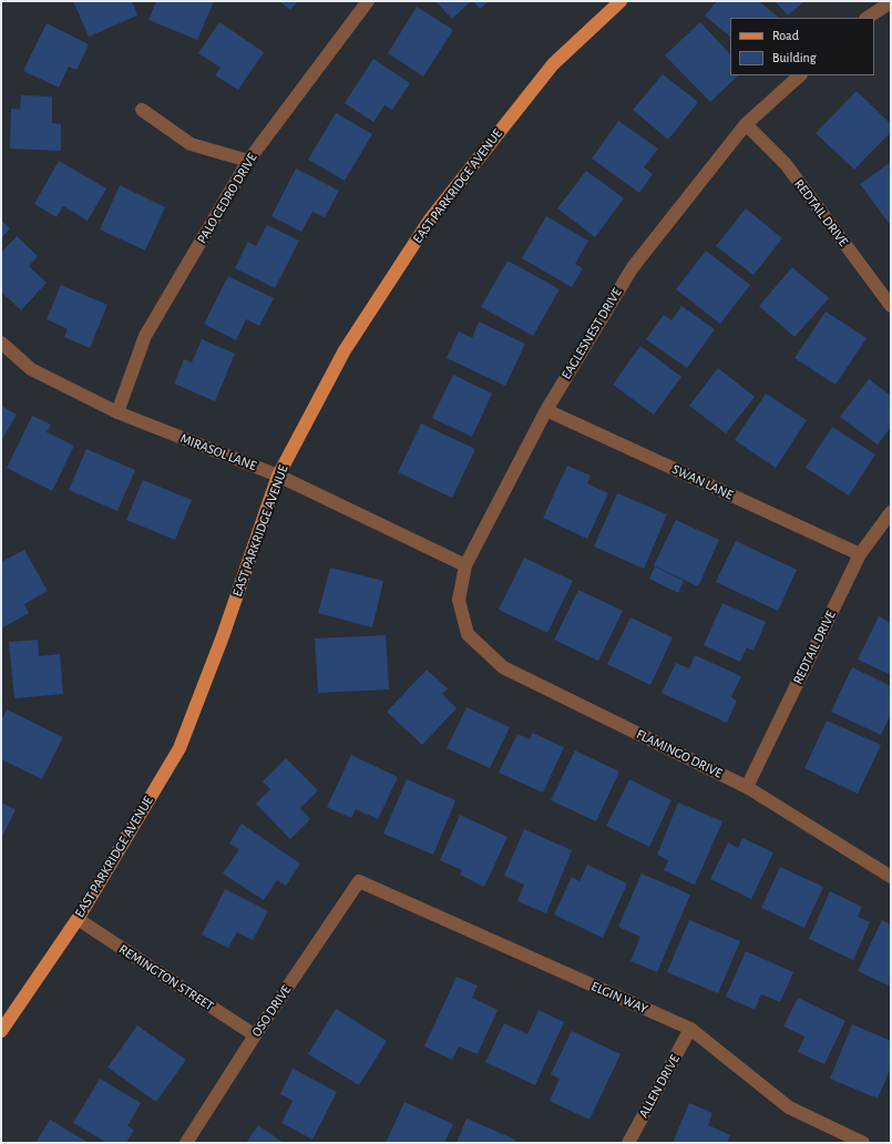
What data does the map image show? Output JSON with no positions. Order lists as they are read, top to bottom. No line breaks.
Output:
{"streets":{"main road":["EAST PARKRIDGE AVENUE"],"street":["PALO CEDRO DRIVE","REDTAIL DRIVE","EAGLESNEST DRIVE","MIRASOL LANE","SWAN LANE","FLAMINGO DRIVE","REMINGTON STREET","ELGIN WAY","OSO DRIVE","ALLEN DRIVE"]},"crossings":[["EAST PARKRIDGE AVENUE","MIRASOL LANE"],["EAST PARKRIDGE AVENUE","REMINGTON STREET"],["PALO CEDRO DRIVE","MIRASOL LANE"],["REDTAIL DRIVE","EAGLESNEST DRIVE"],["REDTAIL DRIVE","SWAN LANE"],["REDTAIL DRIVE","FLAMINGO DRIVE"],["EAGLESNEST DRIVE","MIRASOL LANE"],["EAGLESNEST DRIVE","SWAN LANE"],["EAGLESNEST DRIVE","FLAMINGO DRIVE"],["REMINGTON STREET","OSO DRIVE"],["ELGIN WAY","OSO DRIVE"],["ELGIN WAY","ALLEN DRIVE"]],"legend":["Road","Building"]}
